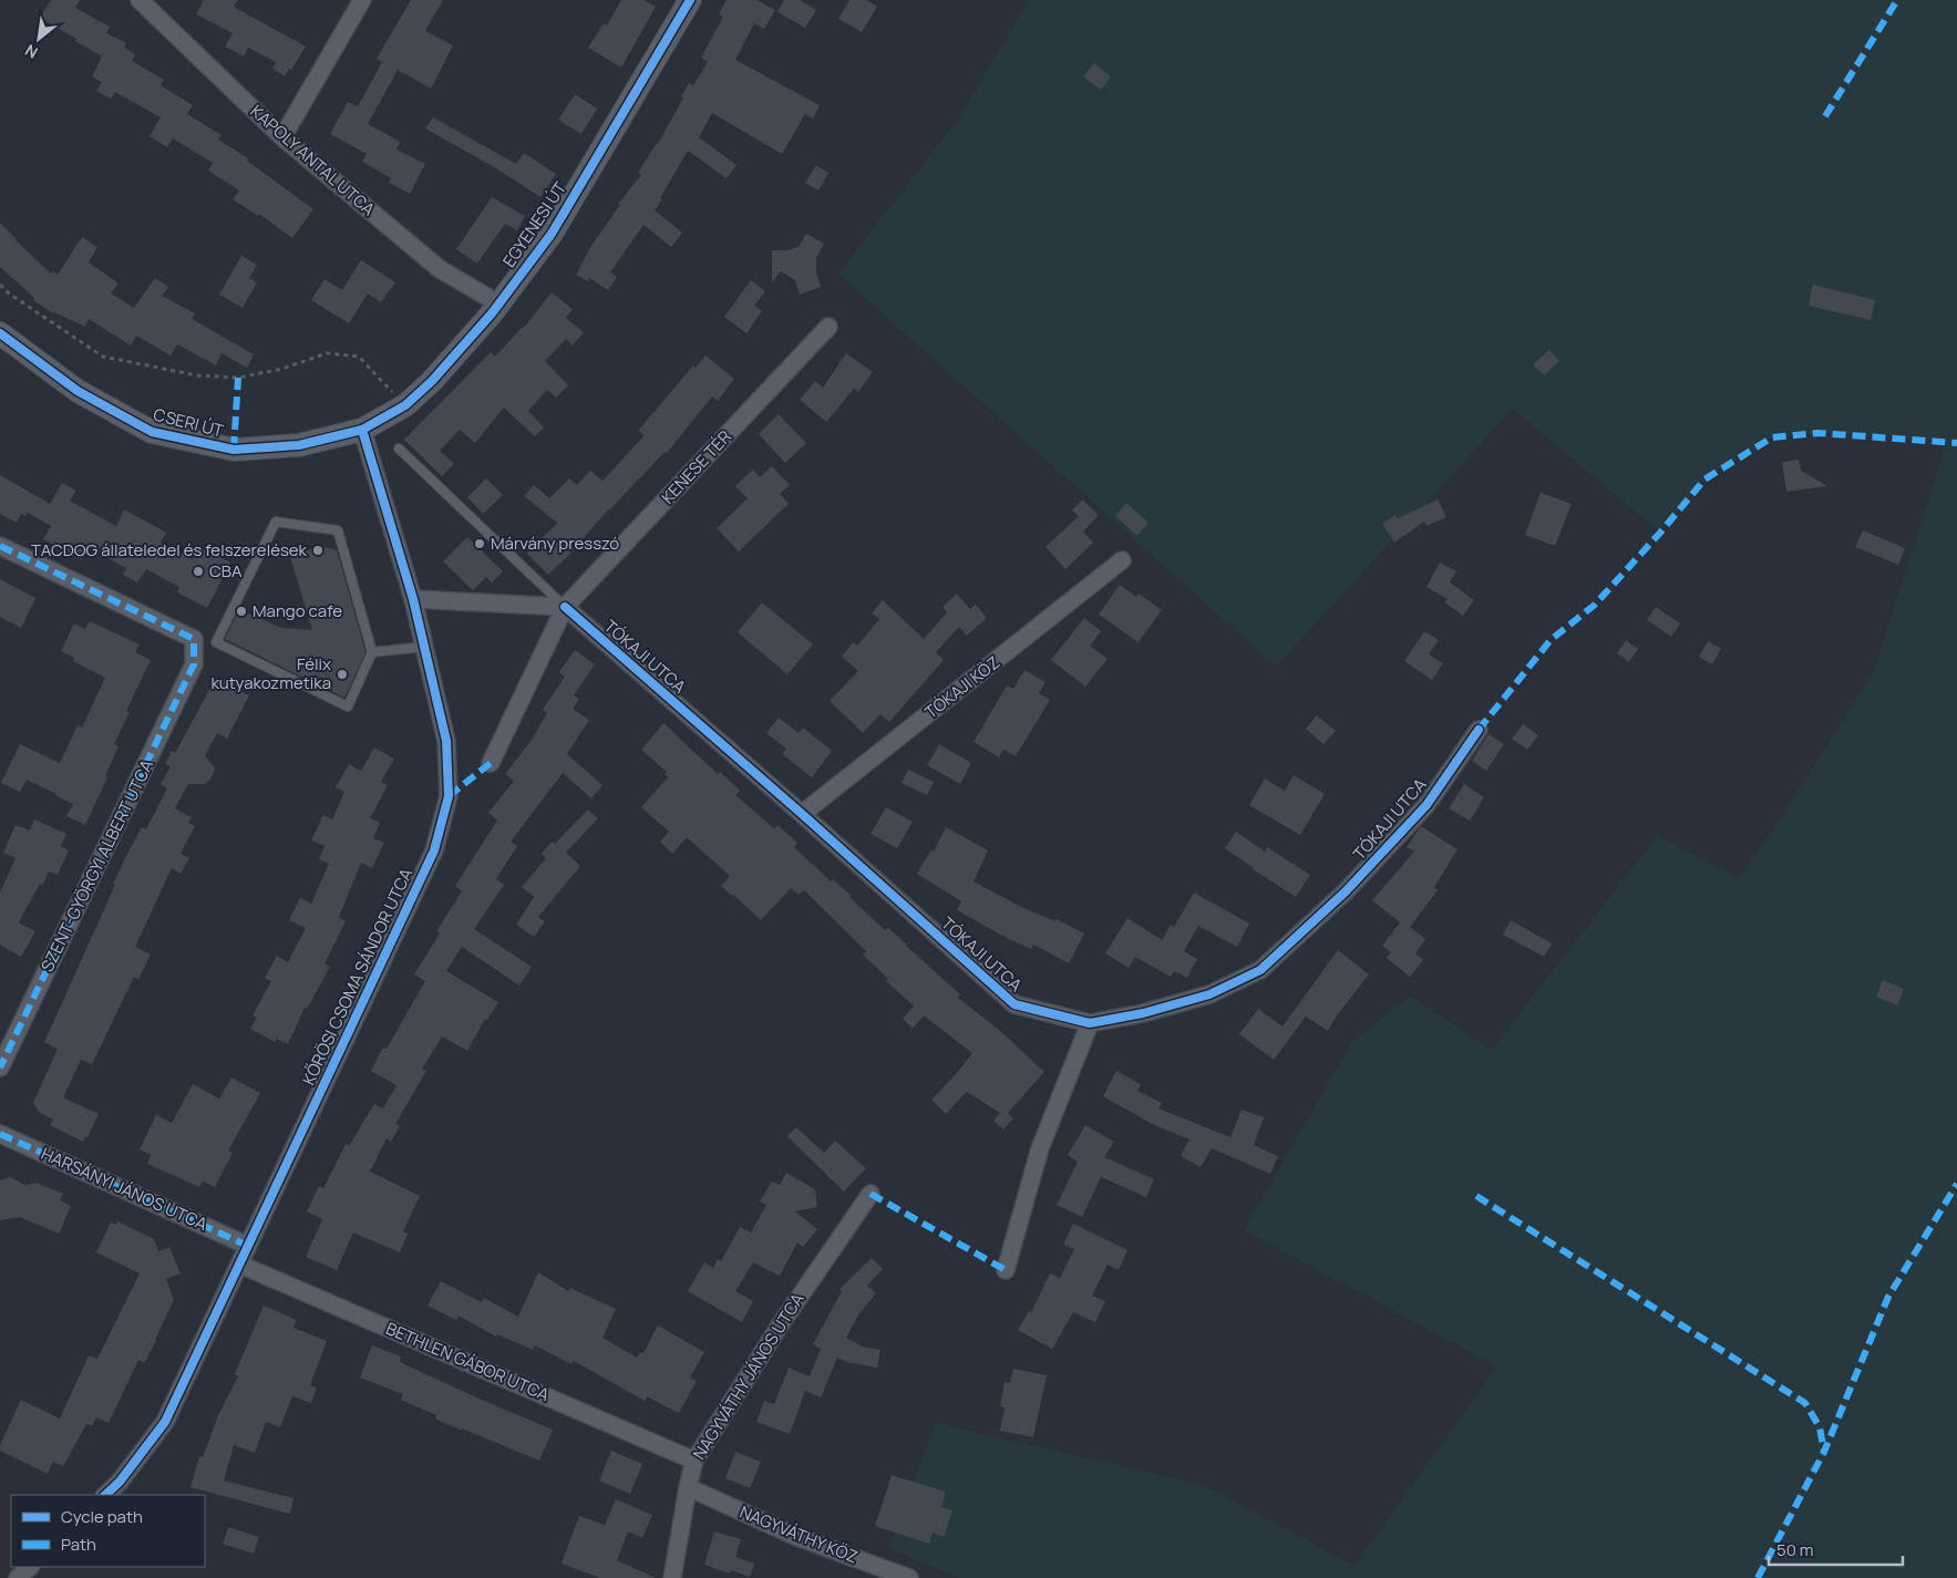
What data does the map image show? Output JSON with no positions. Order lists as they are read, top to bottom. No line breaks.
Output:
{"streets":{"street":["KAPOLY ANTAL UTCA","EGYENESI ÚT","CSERI ÚT","KENESE TÉR","TÓKAJI UTCA","TÓKAJI KÖZ","SZENT-GYÖRGYI ALBERT UTCA","KŐRÖSI CSOMA SÁNDOR UTCA","HARSÁNYI JÁNOS UTCA","BETHLEN GÁBOR UTCA","NAGYVÁTHY JÁNOS UTCA","NAGYVÁTHY KÖZ"]},"crossings":[["KAPOLY ANTAL UTCA","EGYENESI ÚT"],["EGYENESI ÚT","CSERI ÚT"],["EGYENESI ÚT","KŐRÖSI CSOMA SÁNDOR UTCA"],["CSERI ÚT","KŐRÖSI CSOMA SÁNDOR UTCA"],["KENESE TÉR","TÓKAJI UTCA"],["TÓKAJI UTCA","TÓKAJI KÖZ"],["KŐRÖSI CSOMA SÁNDOR UTCA","HARSÁNYI JÁNOS UTCA"],["KŐRÖSI CSOMA SÁNDOR UTCA","BETHLEN GÁBOR UTCA"],["BETHLEN GÁBOR UTCA","NAGYVÁTHY JÁNOS UTCA"],["NAGYVÁTHY JÁNOS UTCA","NAGYVÁTHY KÖZ"]],"places":["Márvány presszó","TACDOG állateledel és felszerelések","CBA","Mango cafe","Félix kutyakozmetika"],"legend":["Cycle path","Path"],"scale_bar":"50 m","north":"bottom left"}
